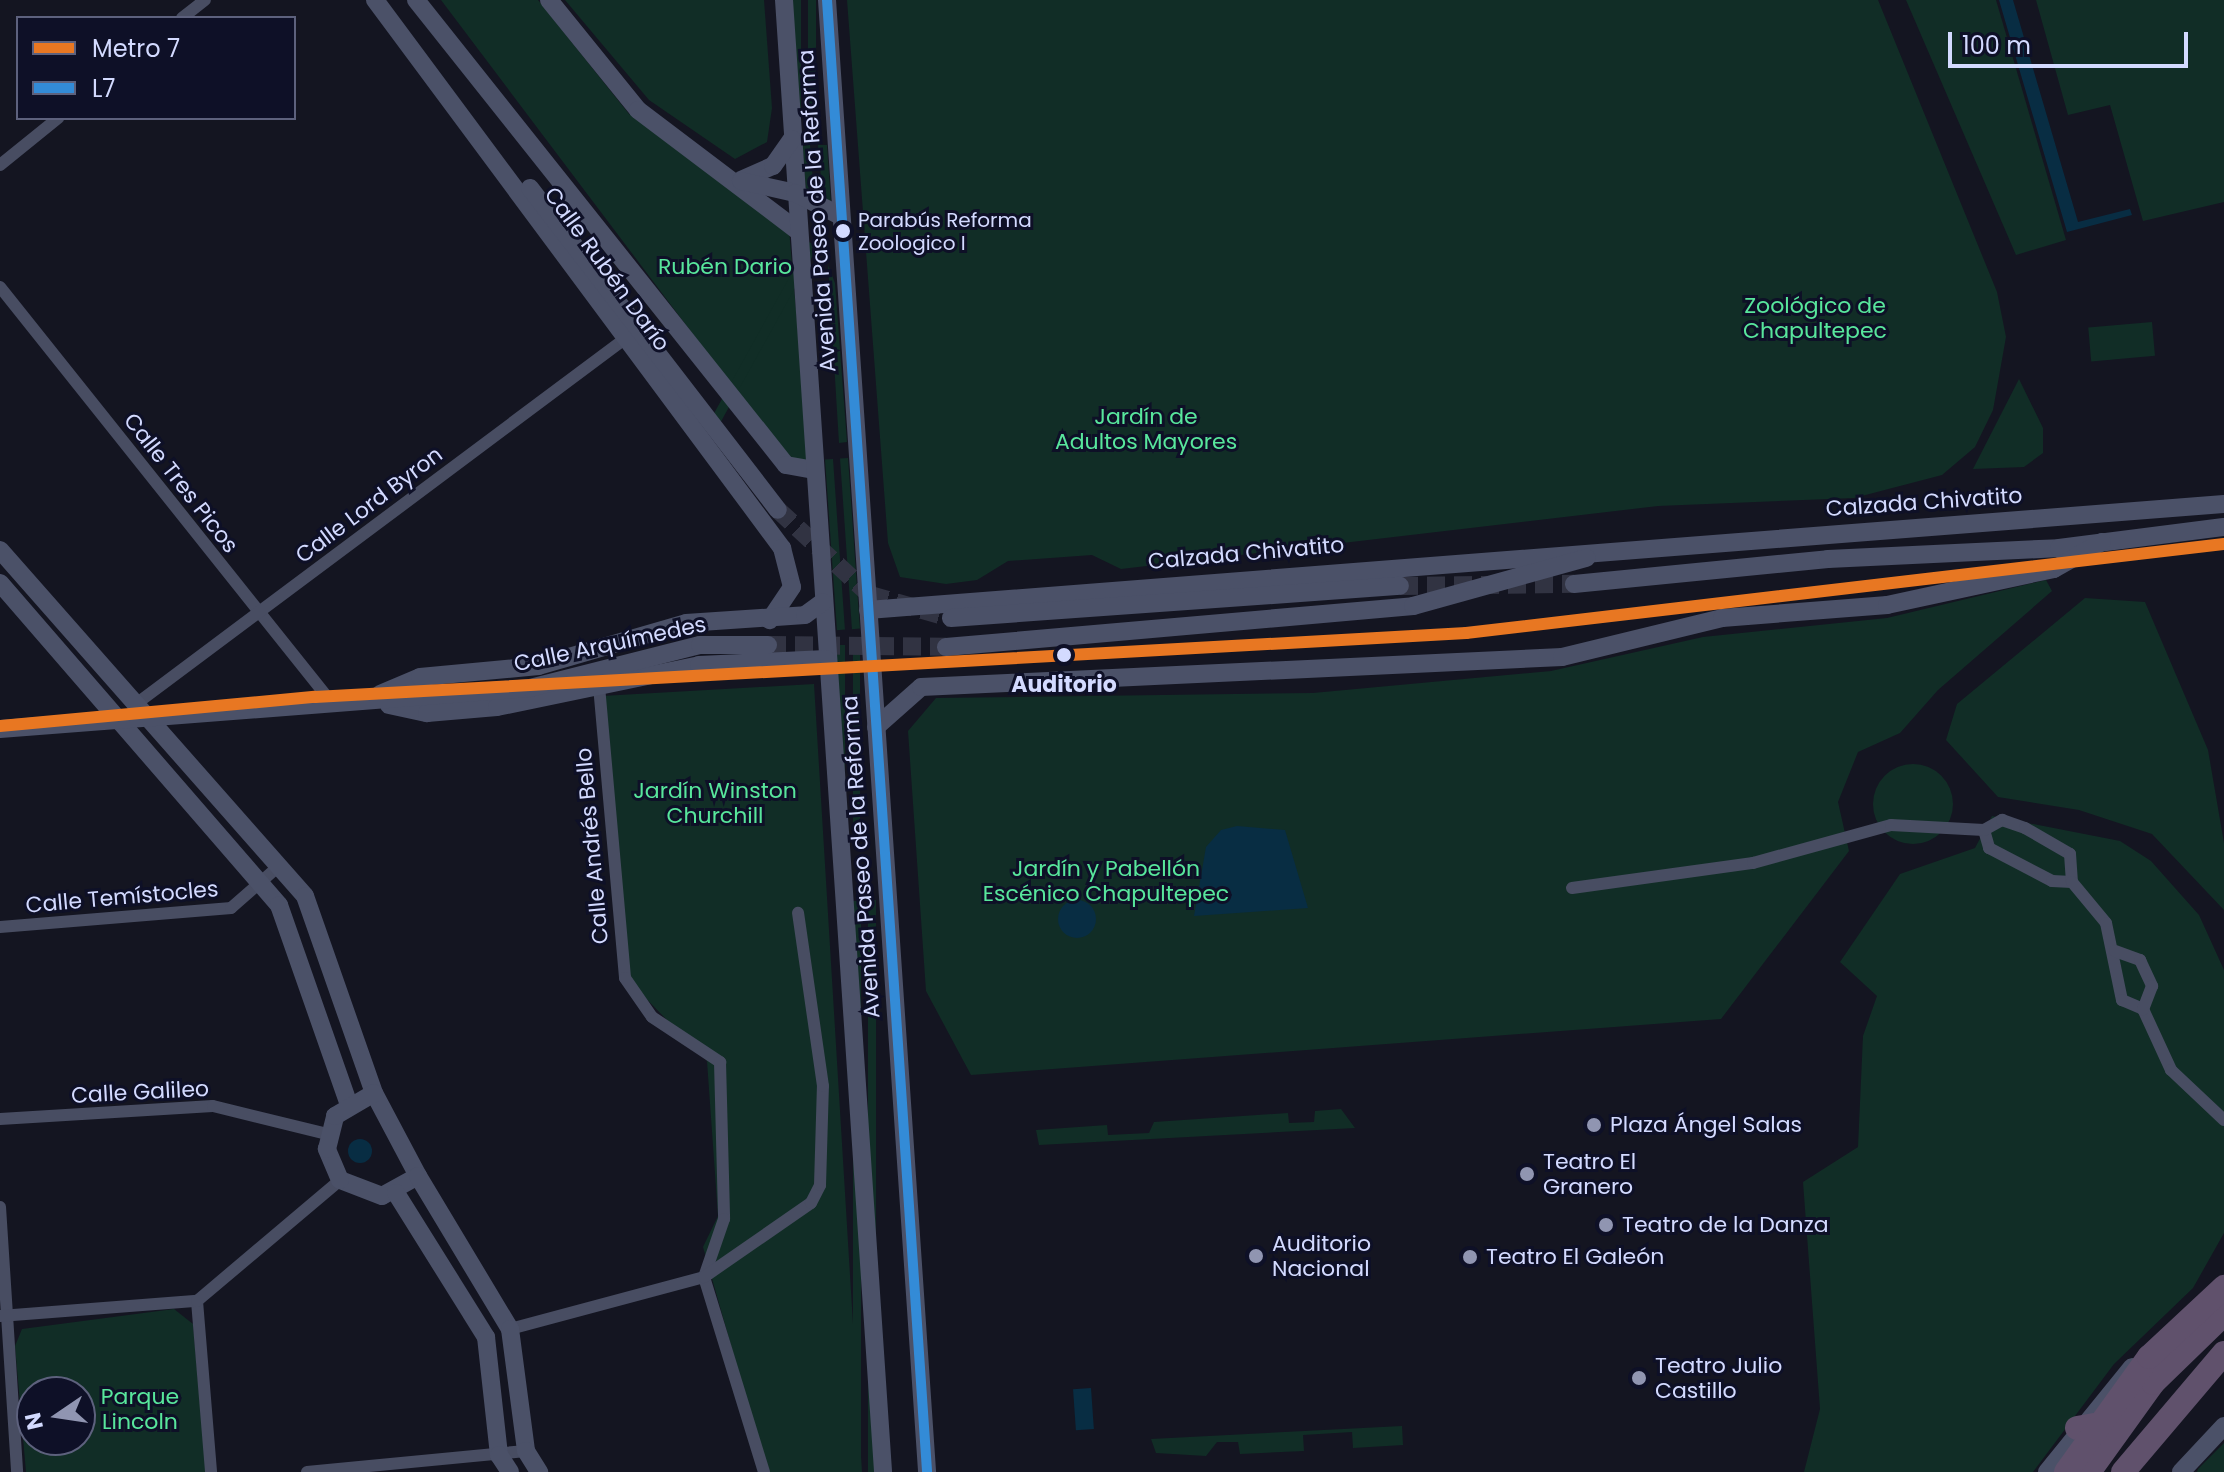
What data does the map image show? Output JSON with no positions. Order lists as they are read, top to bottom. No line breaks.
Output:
{"streets":{"main road":["Avenida Paseo de la Reforma","Calle Rubén Darío","Calzada Chivatito","Calle Arquímedes"],"street":["Calle Tres Picos","Calle Lord Byron","Calle Andrés Bello","Calle Temístocles","Calle Galileo"]},"crossings":[["Avenida Paseo de la Reforma","Calle Rubén Darío"],["Avenida Paseo de la Reforma","Calzada Chivatito"],["Avenida Paseo de la Reforma","Calle Arquímedes"],["Calle Rubén Darío","Calle Lord Byron"],["Calle Rubén Darío","Calle Arquímedes"],["Calle Tres Picos","Calle Lord Byron"],["Calle Tres Picos","Calle Arquímedes"],["Calle Lord Byron","Calle Arquímedes"],["Calle Arquímedes","Calle Andrés Bello"]],"parks":["Rubén Dario","Zoológico de Chapultepec","Jardín de Adultos Mayores","Jardín Winston Churchill","Jardín y Pabellón Escénico Chapultepec","Parque Lincoln"],"places":["Parabús Reforma Zoologico I","Auditorio","Plaza Ángel Salas","Teatro El Granero","Teatro de la Danza","Auditorio Nacional","Teatro El Galeón","Teatro Julio Castillo"],"lines":["transit line L7","metro line 7"],"legend":["Metro 7","L7"],"scale_bar":"100 m","north":"left"}
